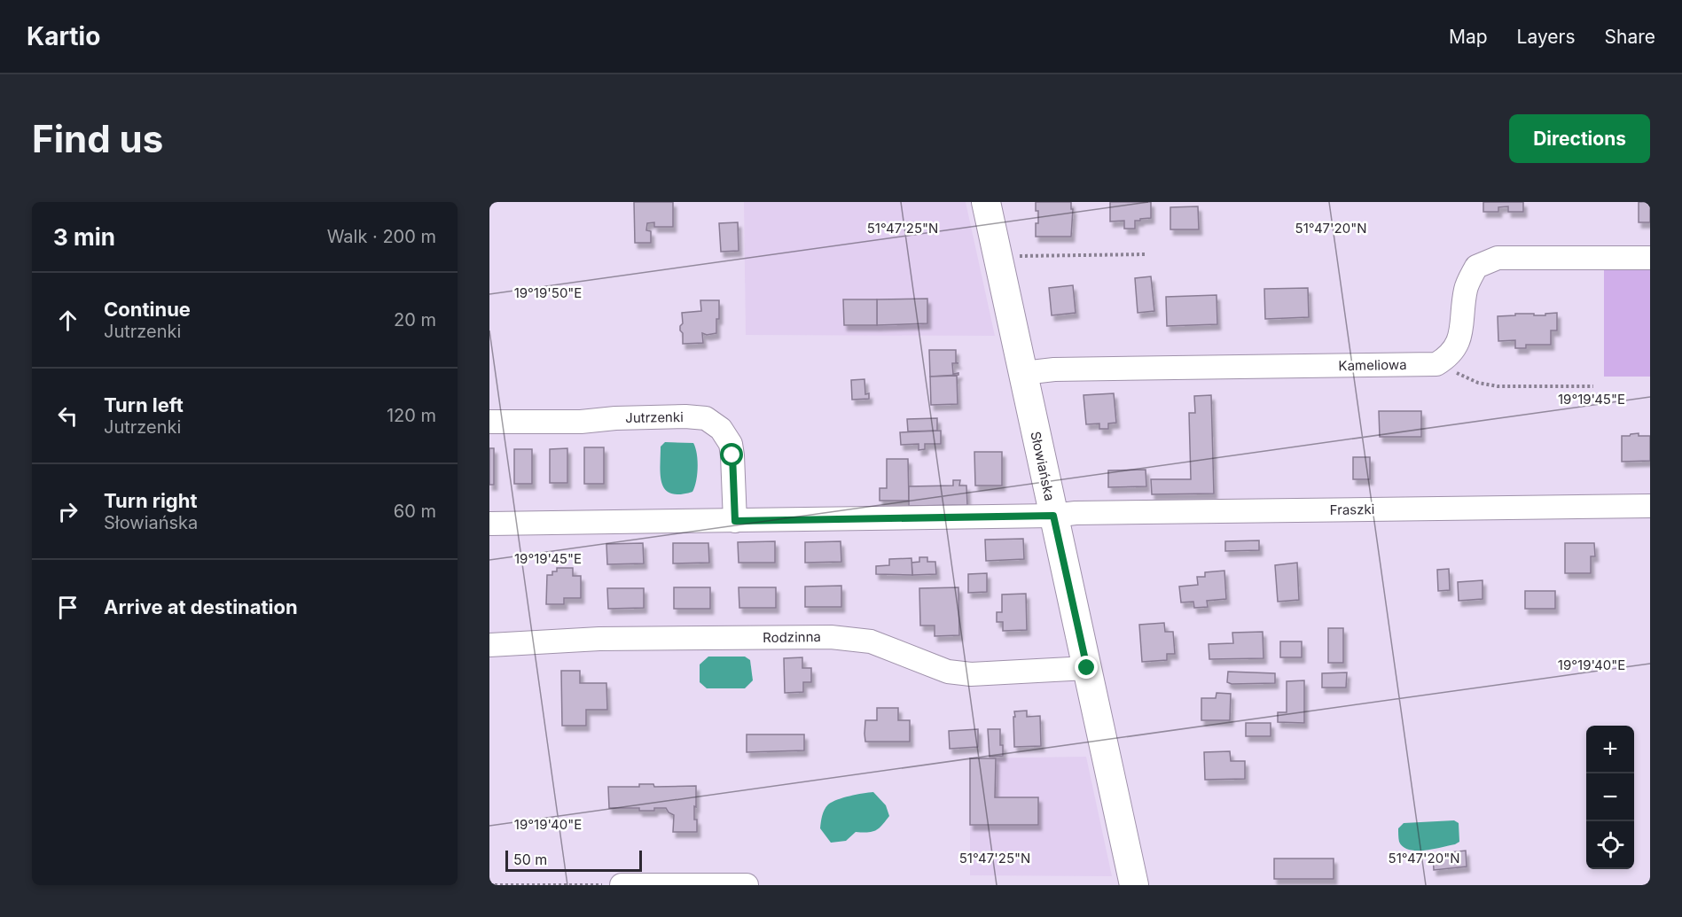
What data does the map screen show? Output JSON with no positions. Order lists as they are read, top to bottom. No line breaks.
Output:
{"streets":{"street":["Kameliowa","Jutrzenki","Słowiańska","Fraszki","Rodzinna"]},"crossings":[["Kameliowa","Słowiańska"],["Słowiańska","Fraszki"],["Słowiańska","Rodzinna"]],"scale_bar":"50 m","page":{"header":"Kartio","nav":["Map","Layers","Share"],"buttons":"Directions","title":"Find us","heading":["3 min","Walk · 200 m"],"list":[["Continue","Jutrzenki","20 m"],["Turn left","Jutrzenki","120 m"],["Turn right","Słowiańska","60 m"],"Arrive at destination"],"map_buttons":["+","−"],"scale":"50 m"},"coordinates":["51°47'25\"N","51°47'20\"N","19°19'50\"E","19°19'45\"E","19°19'40\"E"]}
